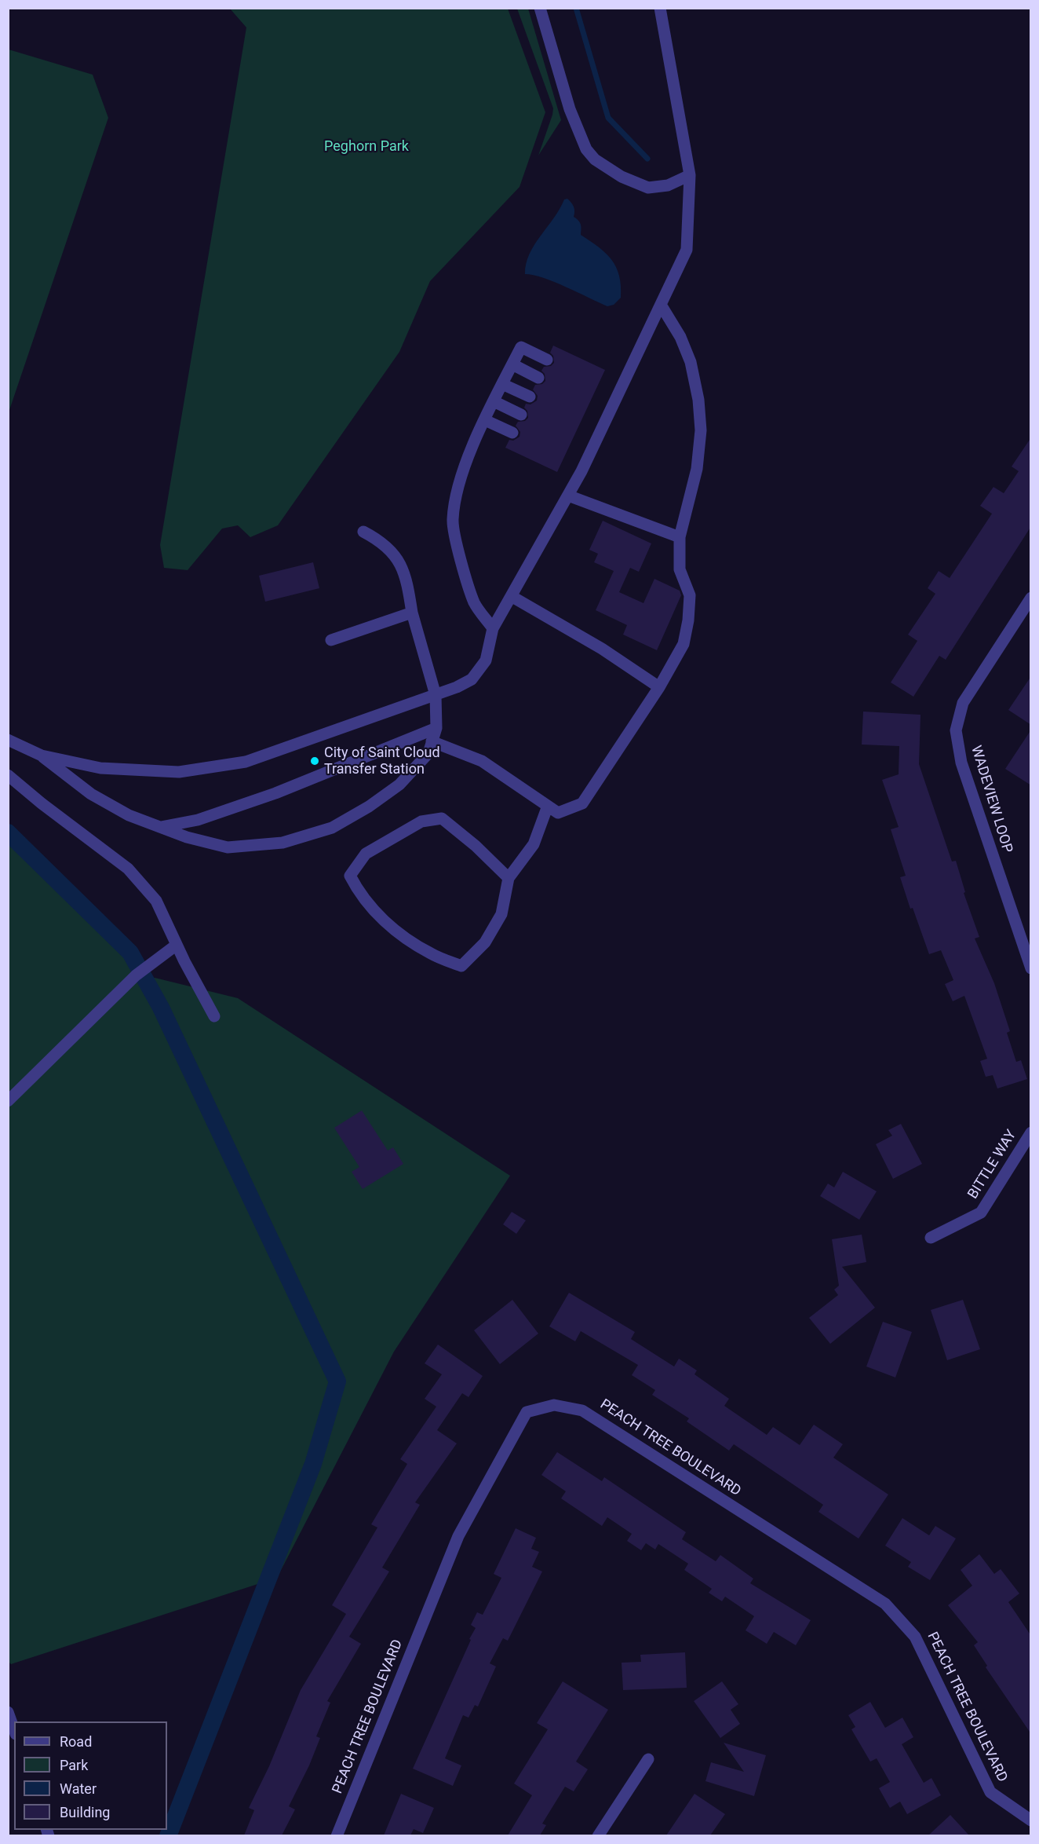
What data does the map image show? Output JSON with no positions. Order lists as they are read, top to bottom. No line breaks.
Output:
{"streets":{"street":["WADEVIEW LOOP","BITTLE WAY","PEACH TREE BOULEVARD"]},"parks":["Peghorn Park"],"places":["City of Saint Cloud Transfer Station"],"legend":["Road","Park","Water","Building"]}
